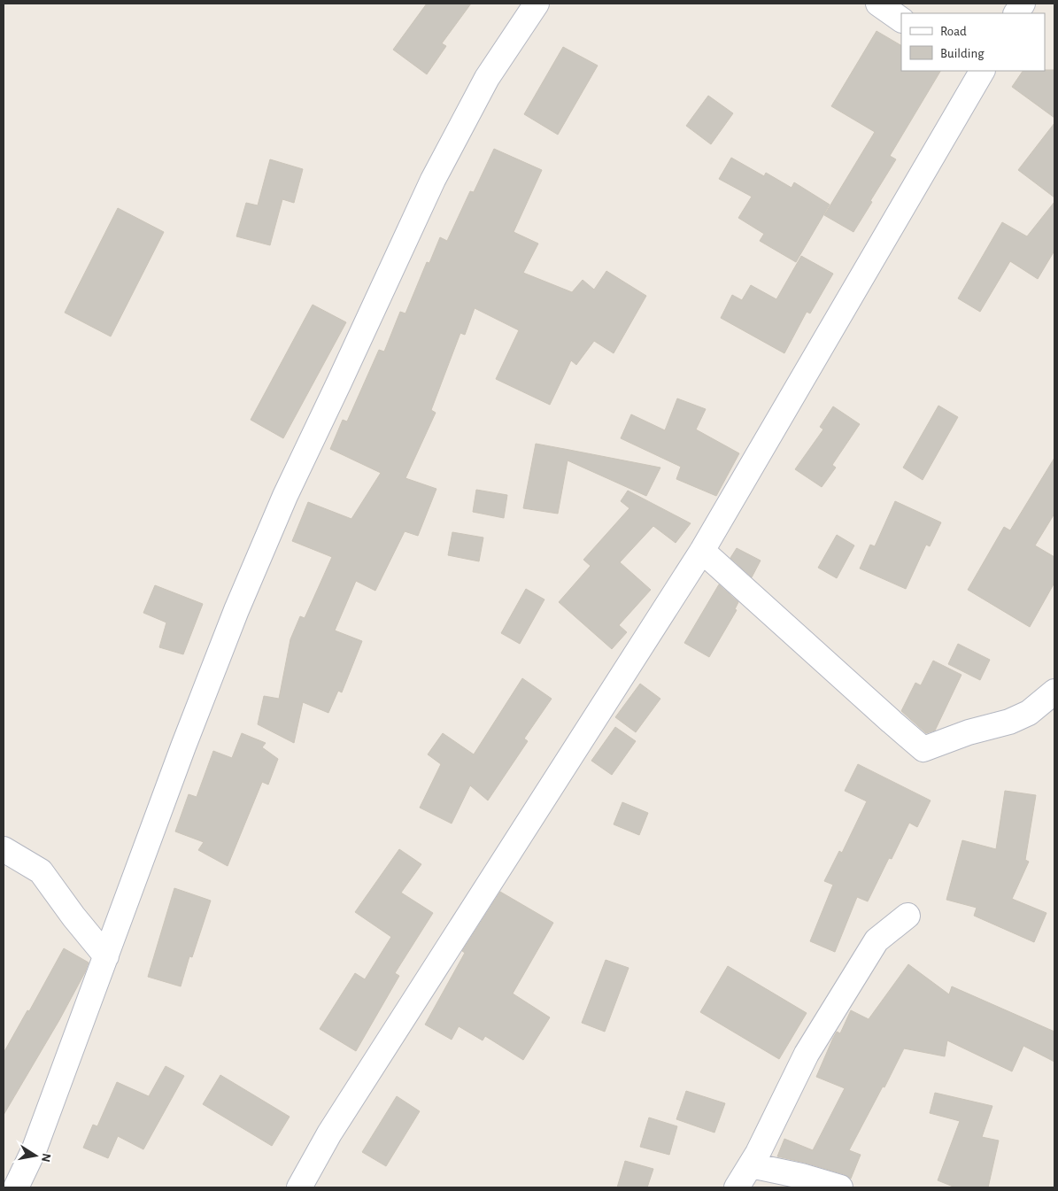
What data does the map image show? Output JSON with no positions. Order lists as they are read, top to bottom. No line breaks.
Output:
{"legend":["Road","Building"],"north":"right"}
